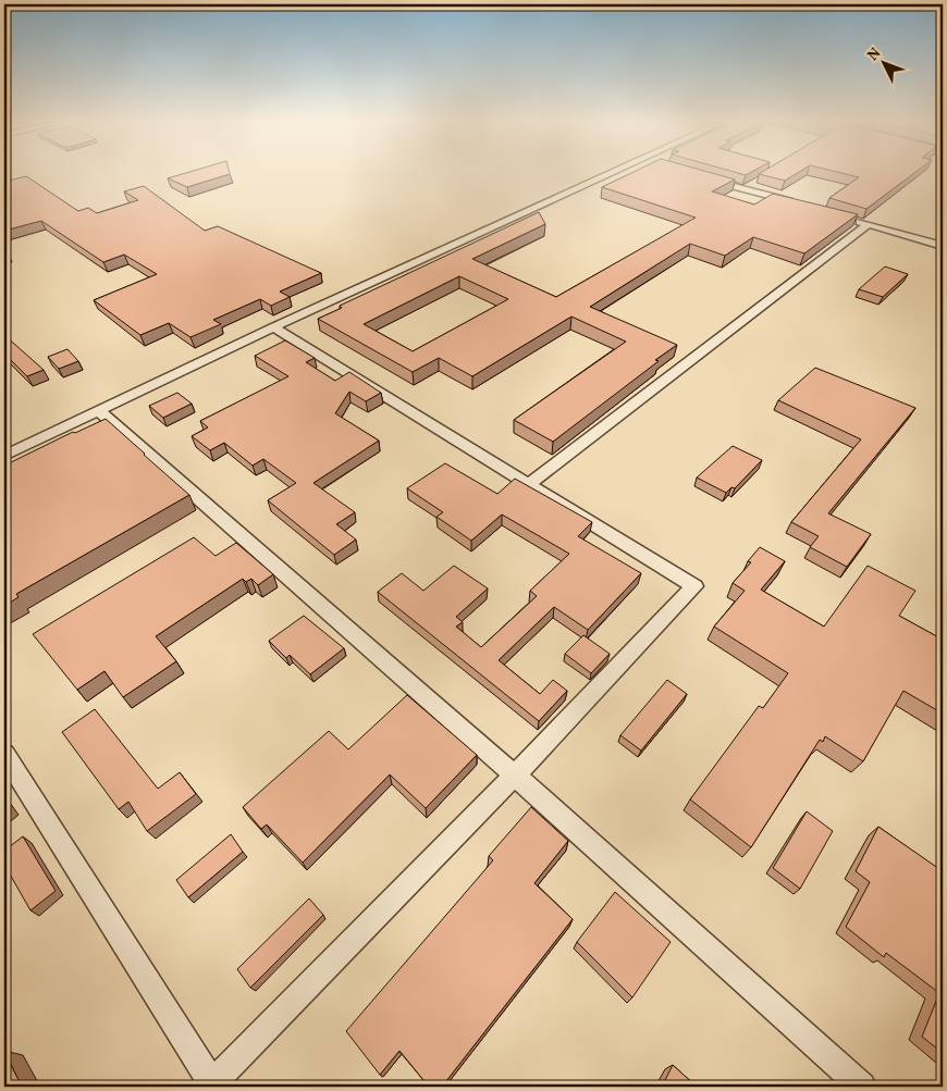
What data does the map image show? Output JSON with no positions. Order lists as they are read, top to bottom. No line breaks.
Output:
{"north":"top left"}
